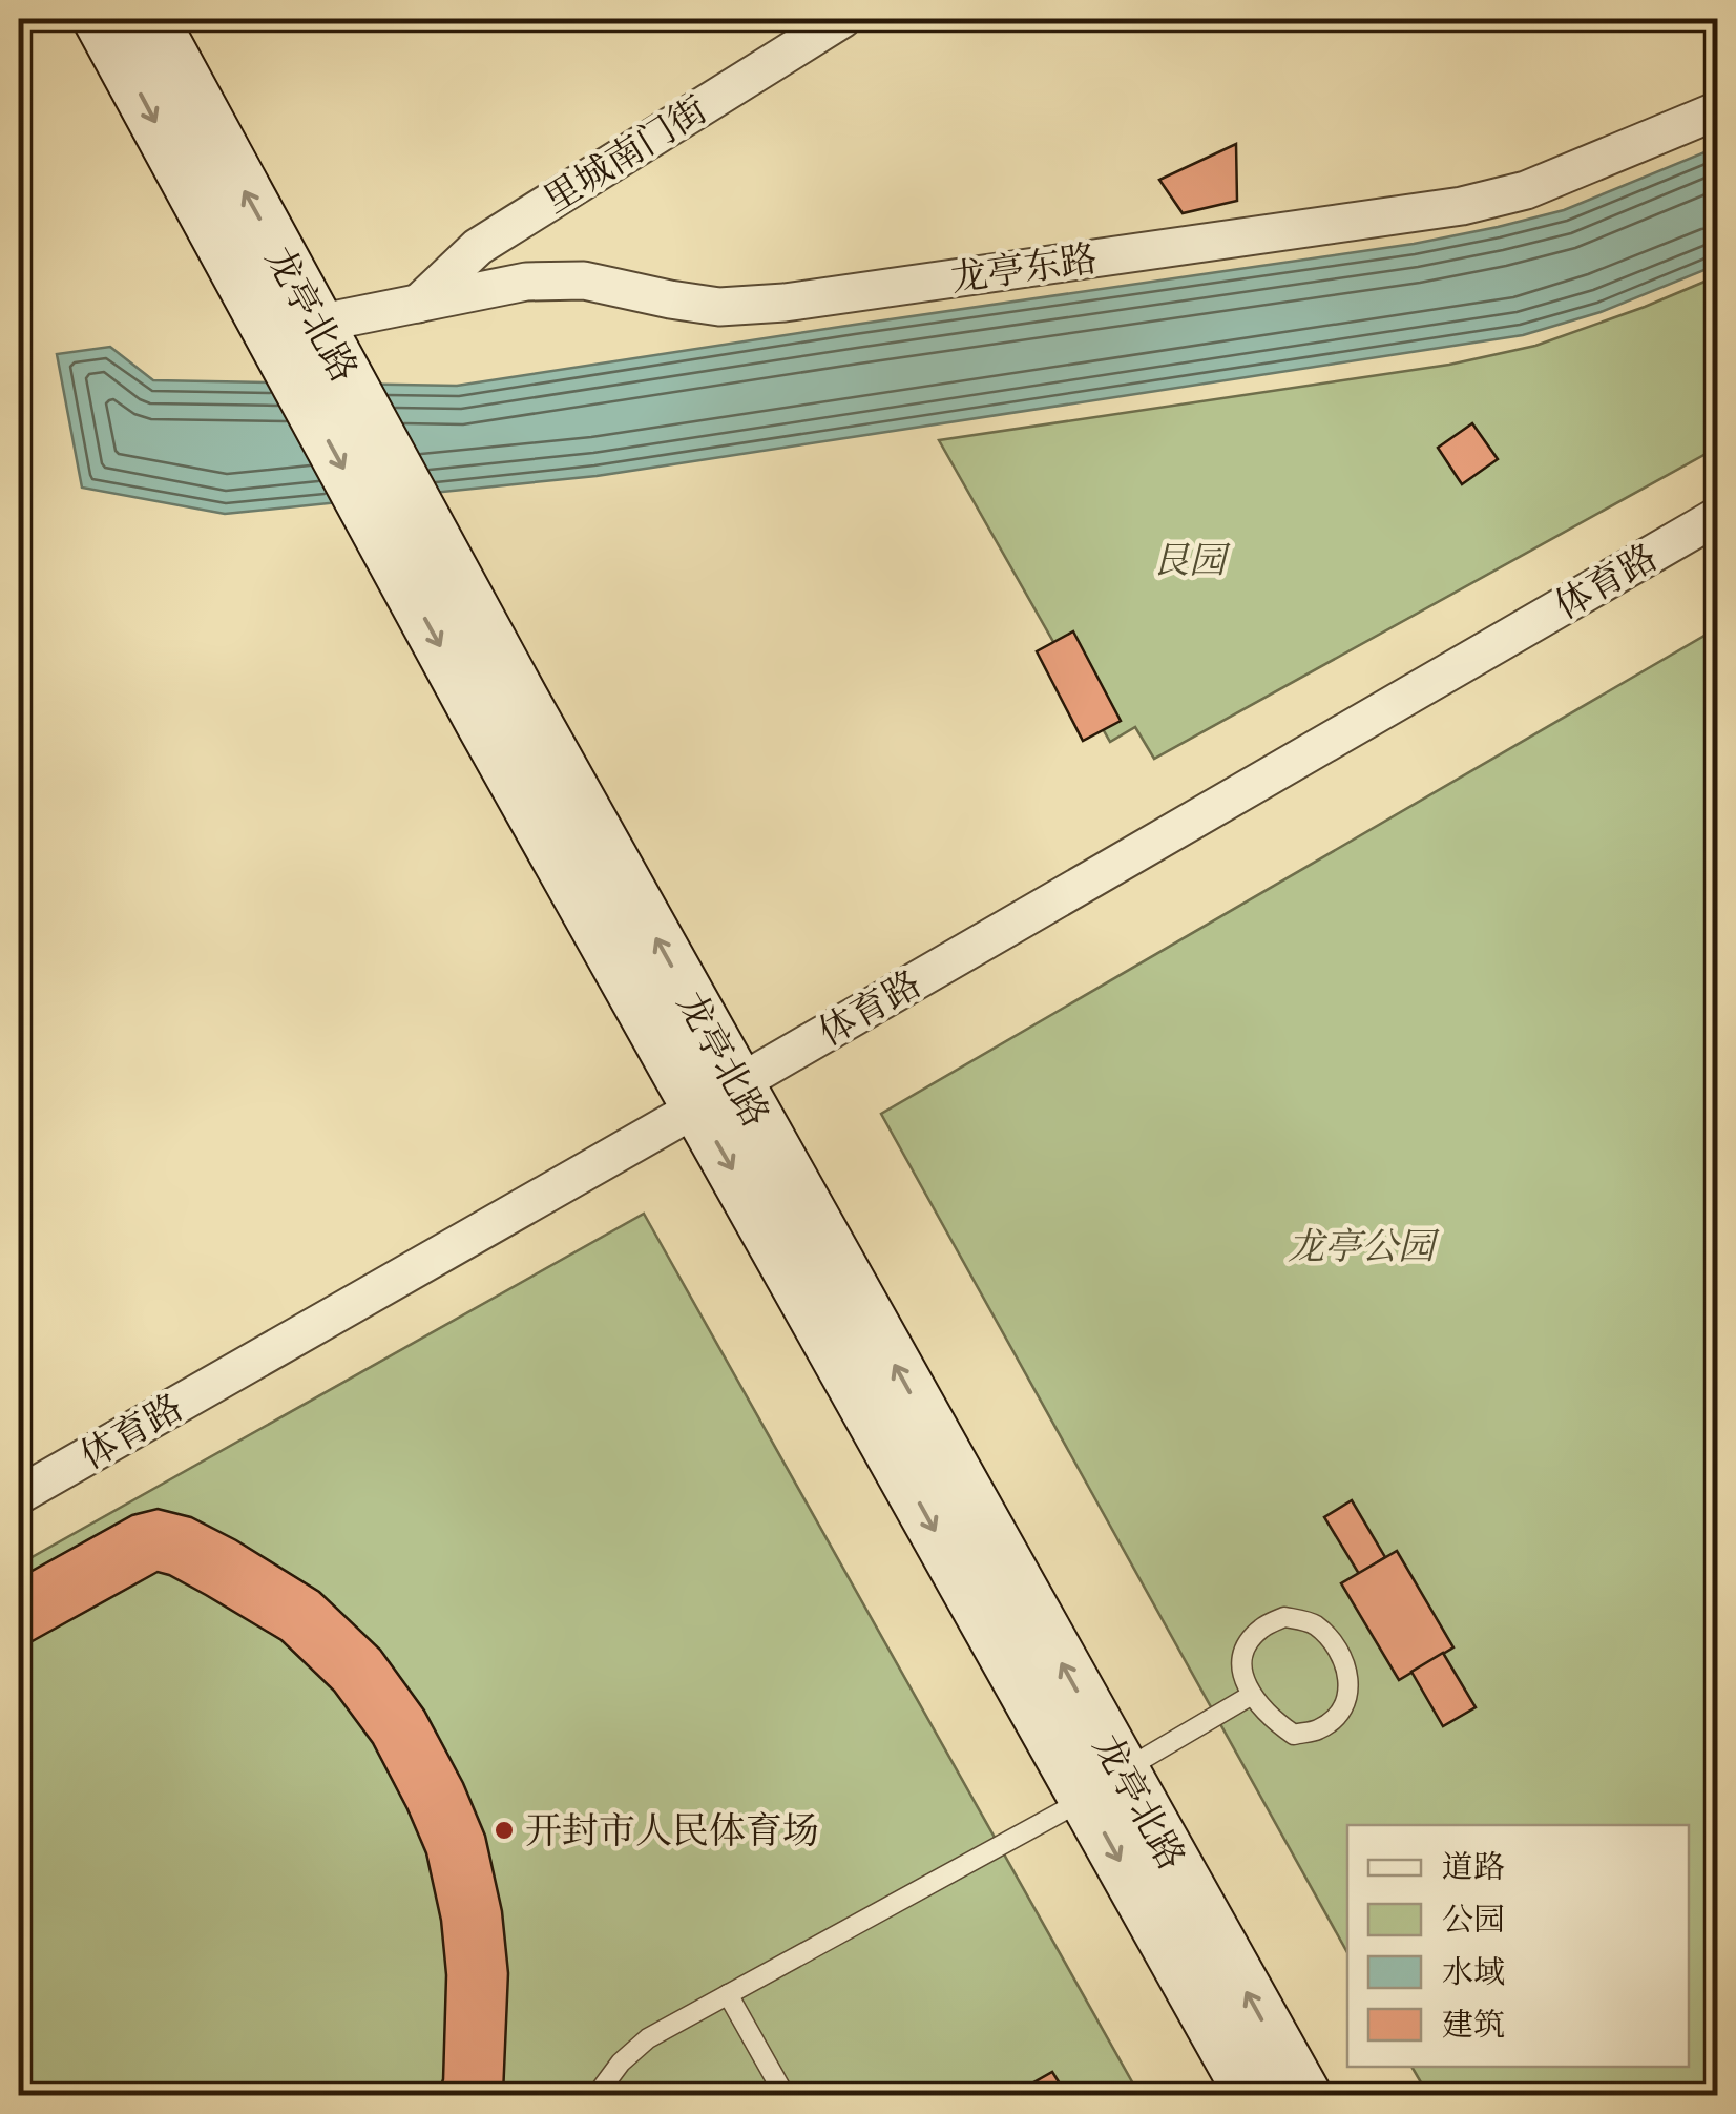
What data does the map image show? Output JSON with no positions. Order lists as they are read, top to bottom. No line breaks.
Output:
{"streets":{"main road":["龙亭北路"],"street":["里城南门街","龙亭东路","体育路"]},"crossings":[["里城南门街","龙亭东路"],["龙亭东路","龙亭北路"],["龙亭北路","体育路"]],"parks":["艮园","龙亭公园"],"places":["开封市人民体育场"],"legend":["道路","公园","水域","建筑"]}
